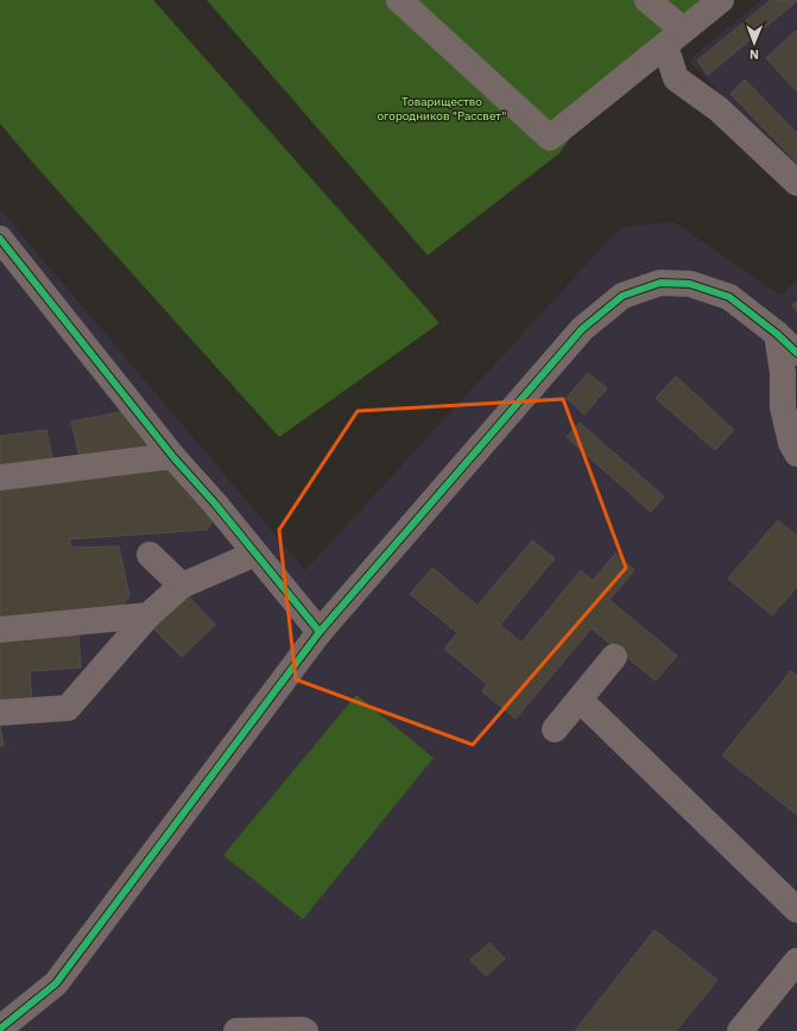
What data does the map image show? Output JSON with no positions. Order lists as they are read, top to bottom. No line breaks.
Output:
{"parks":["Товарищество огородников \"Рассвет\""],"north":"bottom"}
